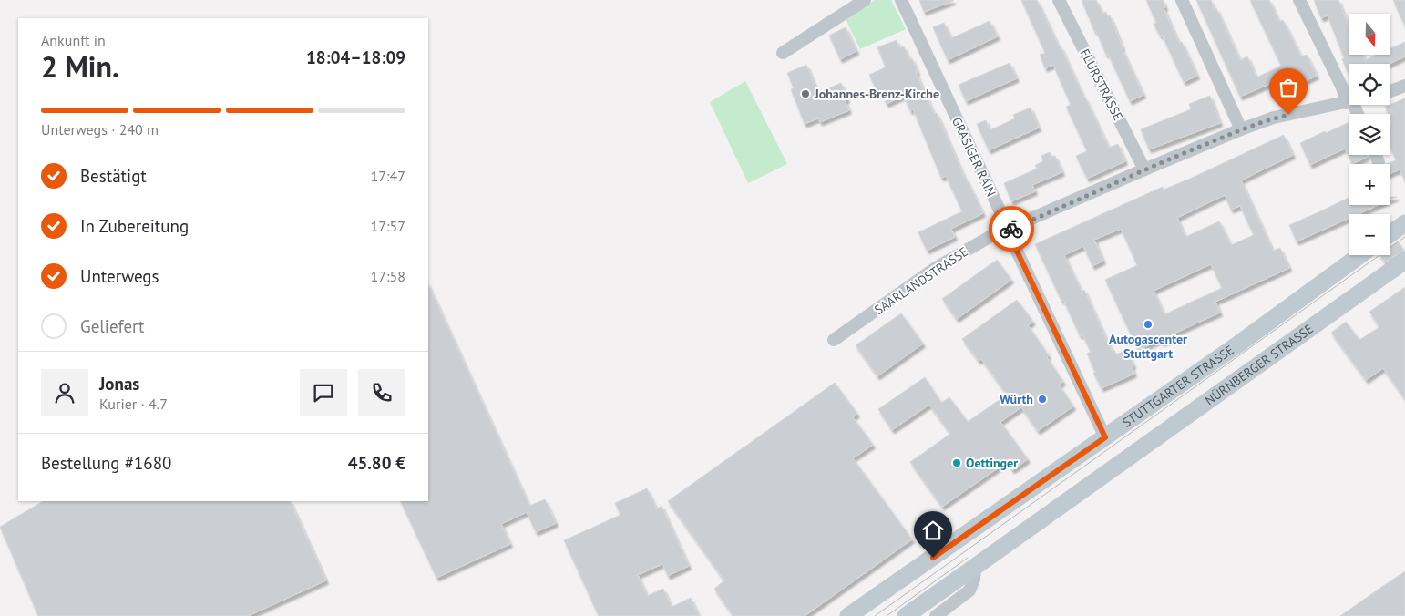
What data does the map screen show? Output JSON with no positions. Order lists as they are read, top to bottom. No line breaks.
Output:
{"streets":{"main road":["NÜRNBERGER STRASSE","STUTTGARTER STRASSE"],"street":["FLURSTRASSE","GRASIGER RAIN","SAARLANDSTRASSE"]},"crossings":[["FLURSTRASSE","SAARLANDSTRASSE"],["GRASIGER RAIN","SAARLANDSTRASSE"],["GRASIGER RAIN","STUTTGARTER STRASSE"]],"places":["Johannes-Brenz-Kirche","Autogascenter Stuttgart","Würth","Oettinger"],"north":"bottom","page":{"map_buttons":["+","−"],"heading":["2 Min.","Ankunft in","18:04–18:09"],"panel":["Jonas","Kurier · 4.7","Bestellung #1680","45.80 €"],"bar":"Unterwegs · 240 m","list":[["Bestätigt","17:47"],["In Zubereitung","17:57"],["Unterwegs","17:58"],"Geliefert"]}}
